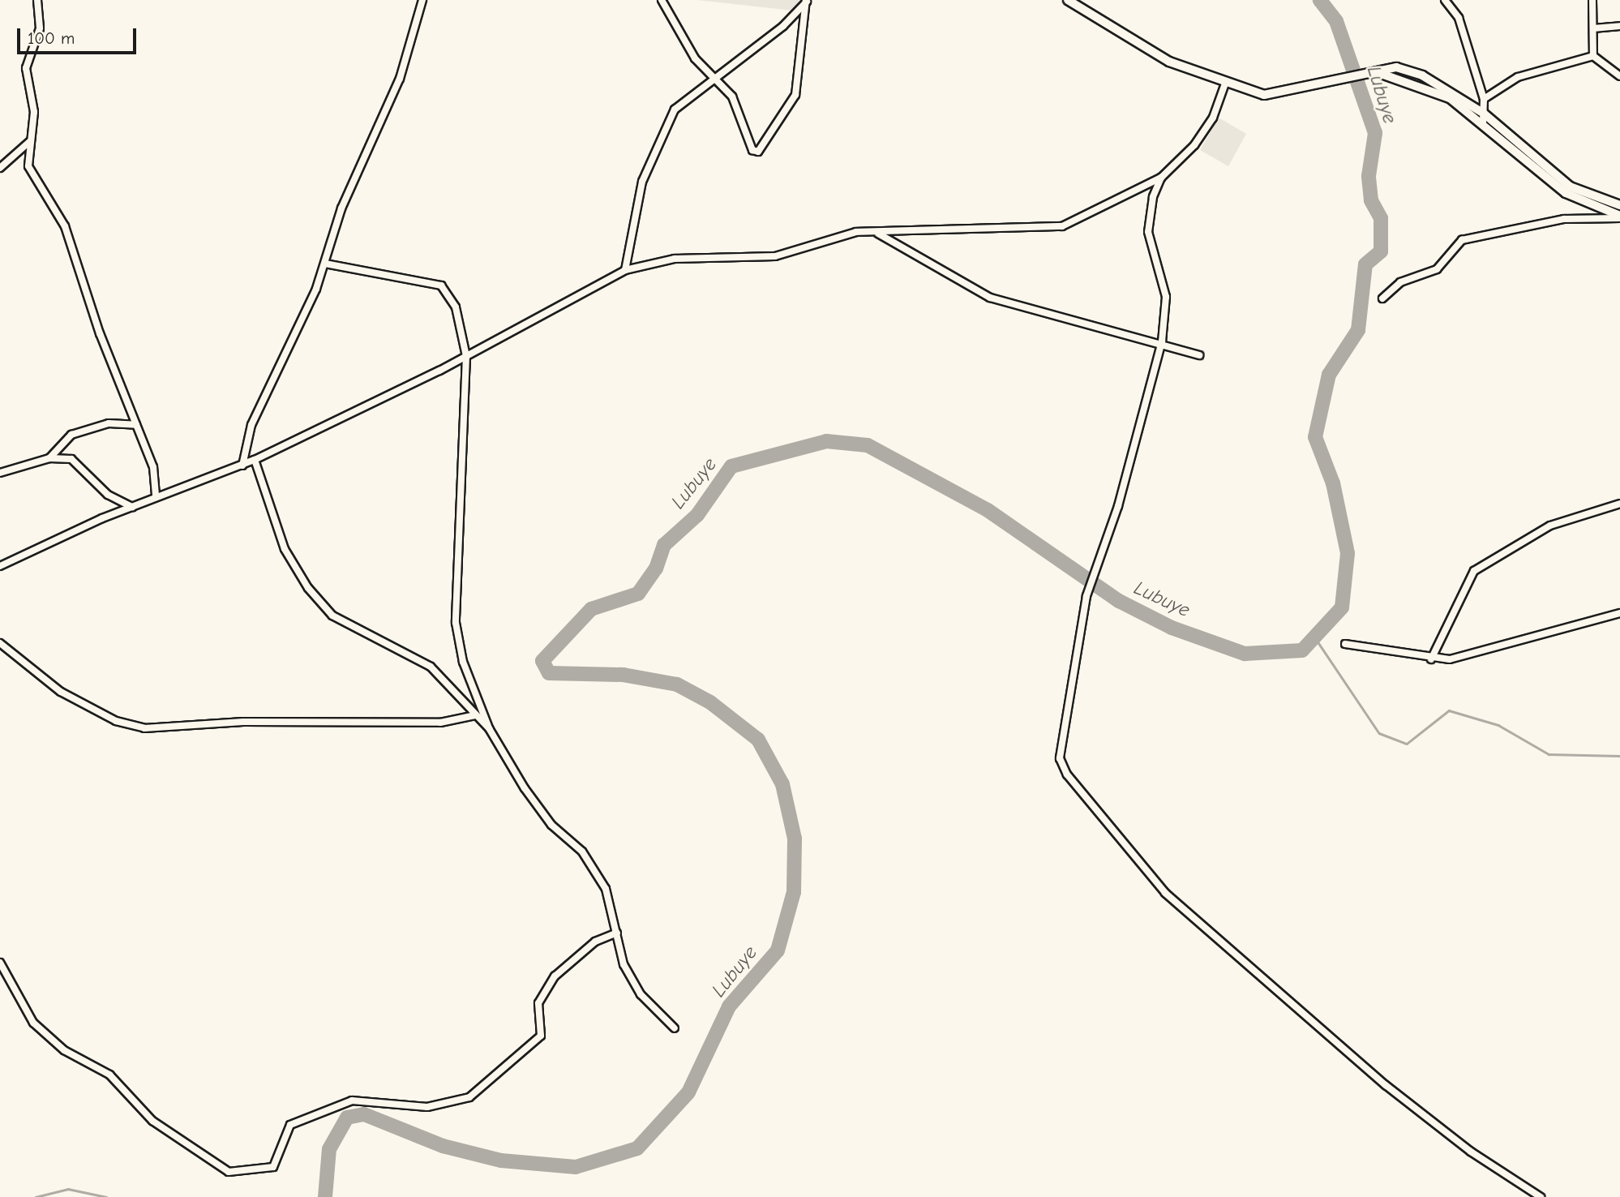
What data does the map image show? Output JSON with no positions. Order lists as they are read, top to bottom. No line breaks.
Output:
{"water":["Lubuye"],"scale_bar":"100 m"}
